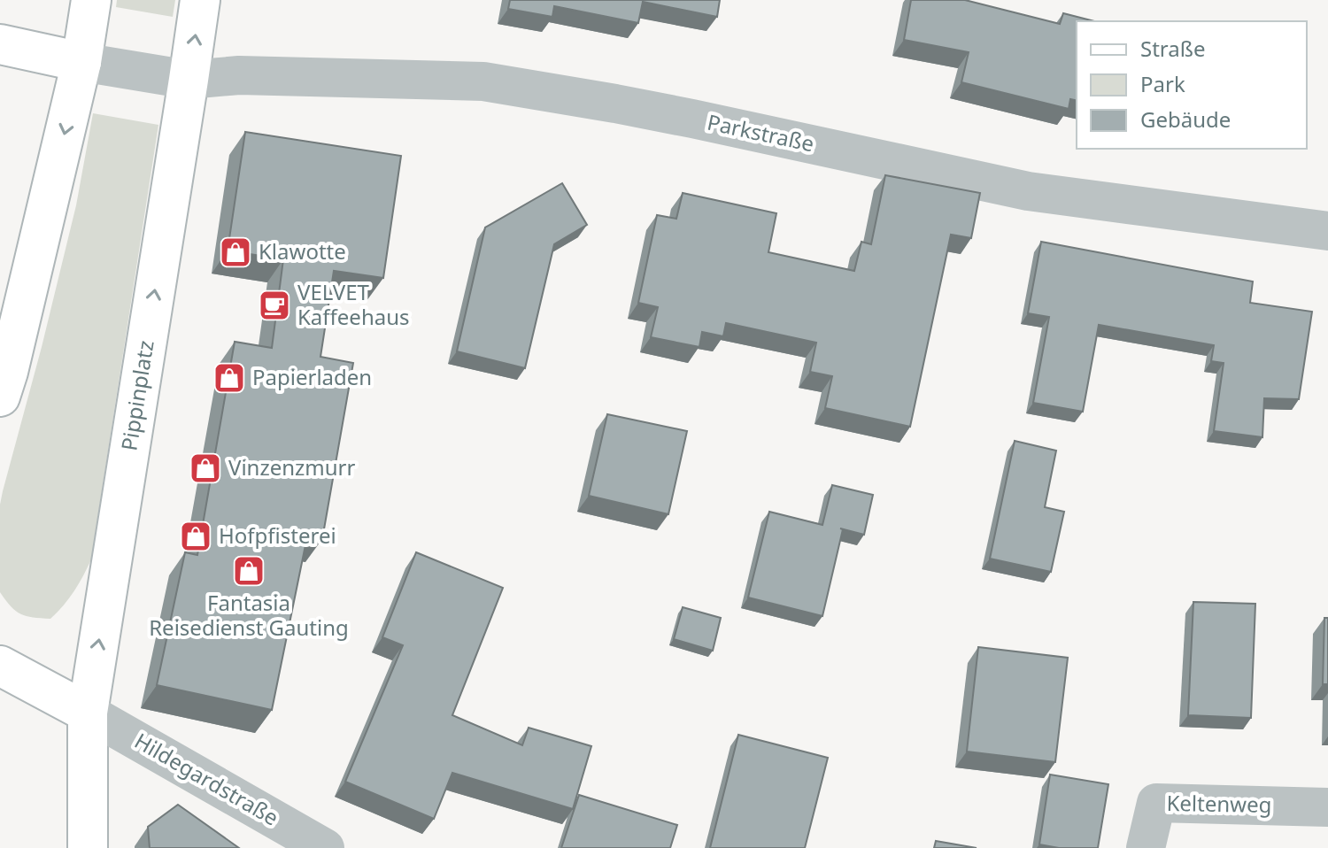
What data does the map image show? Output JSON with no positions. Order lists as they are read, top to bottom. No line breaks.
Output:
{"streets":{"street":["Parkstraße","Pippinplatz","Hildegardstraße","Keltenweg"]},"crossings":[["Parkstraße","Pippinplatz"],["Pippinplatz","Hildegardstraße"]],"places":{"shop":["Klawotte","Papierladen","Vinzenzmurr","Hofpfisterei","Fantasia Reisedienst Gauting"],"cafe":["VELVET Kaffeehaus"]},"legend":["Straße","Park","Gebäude"]}
